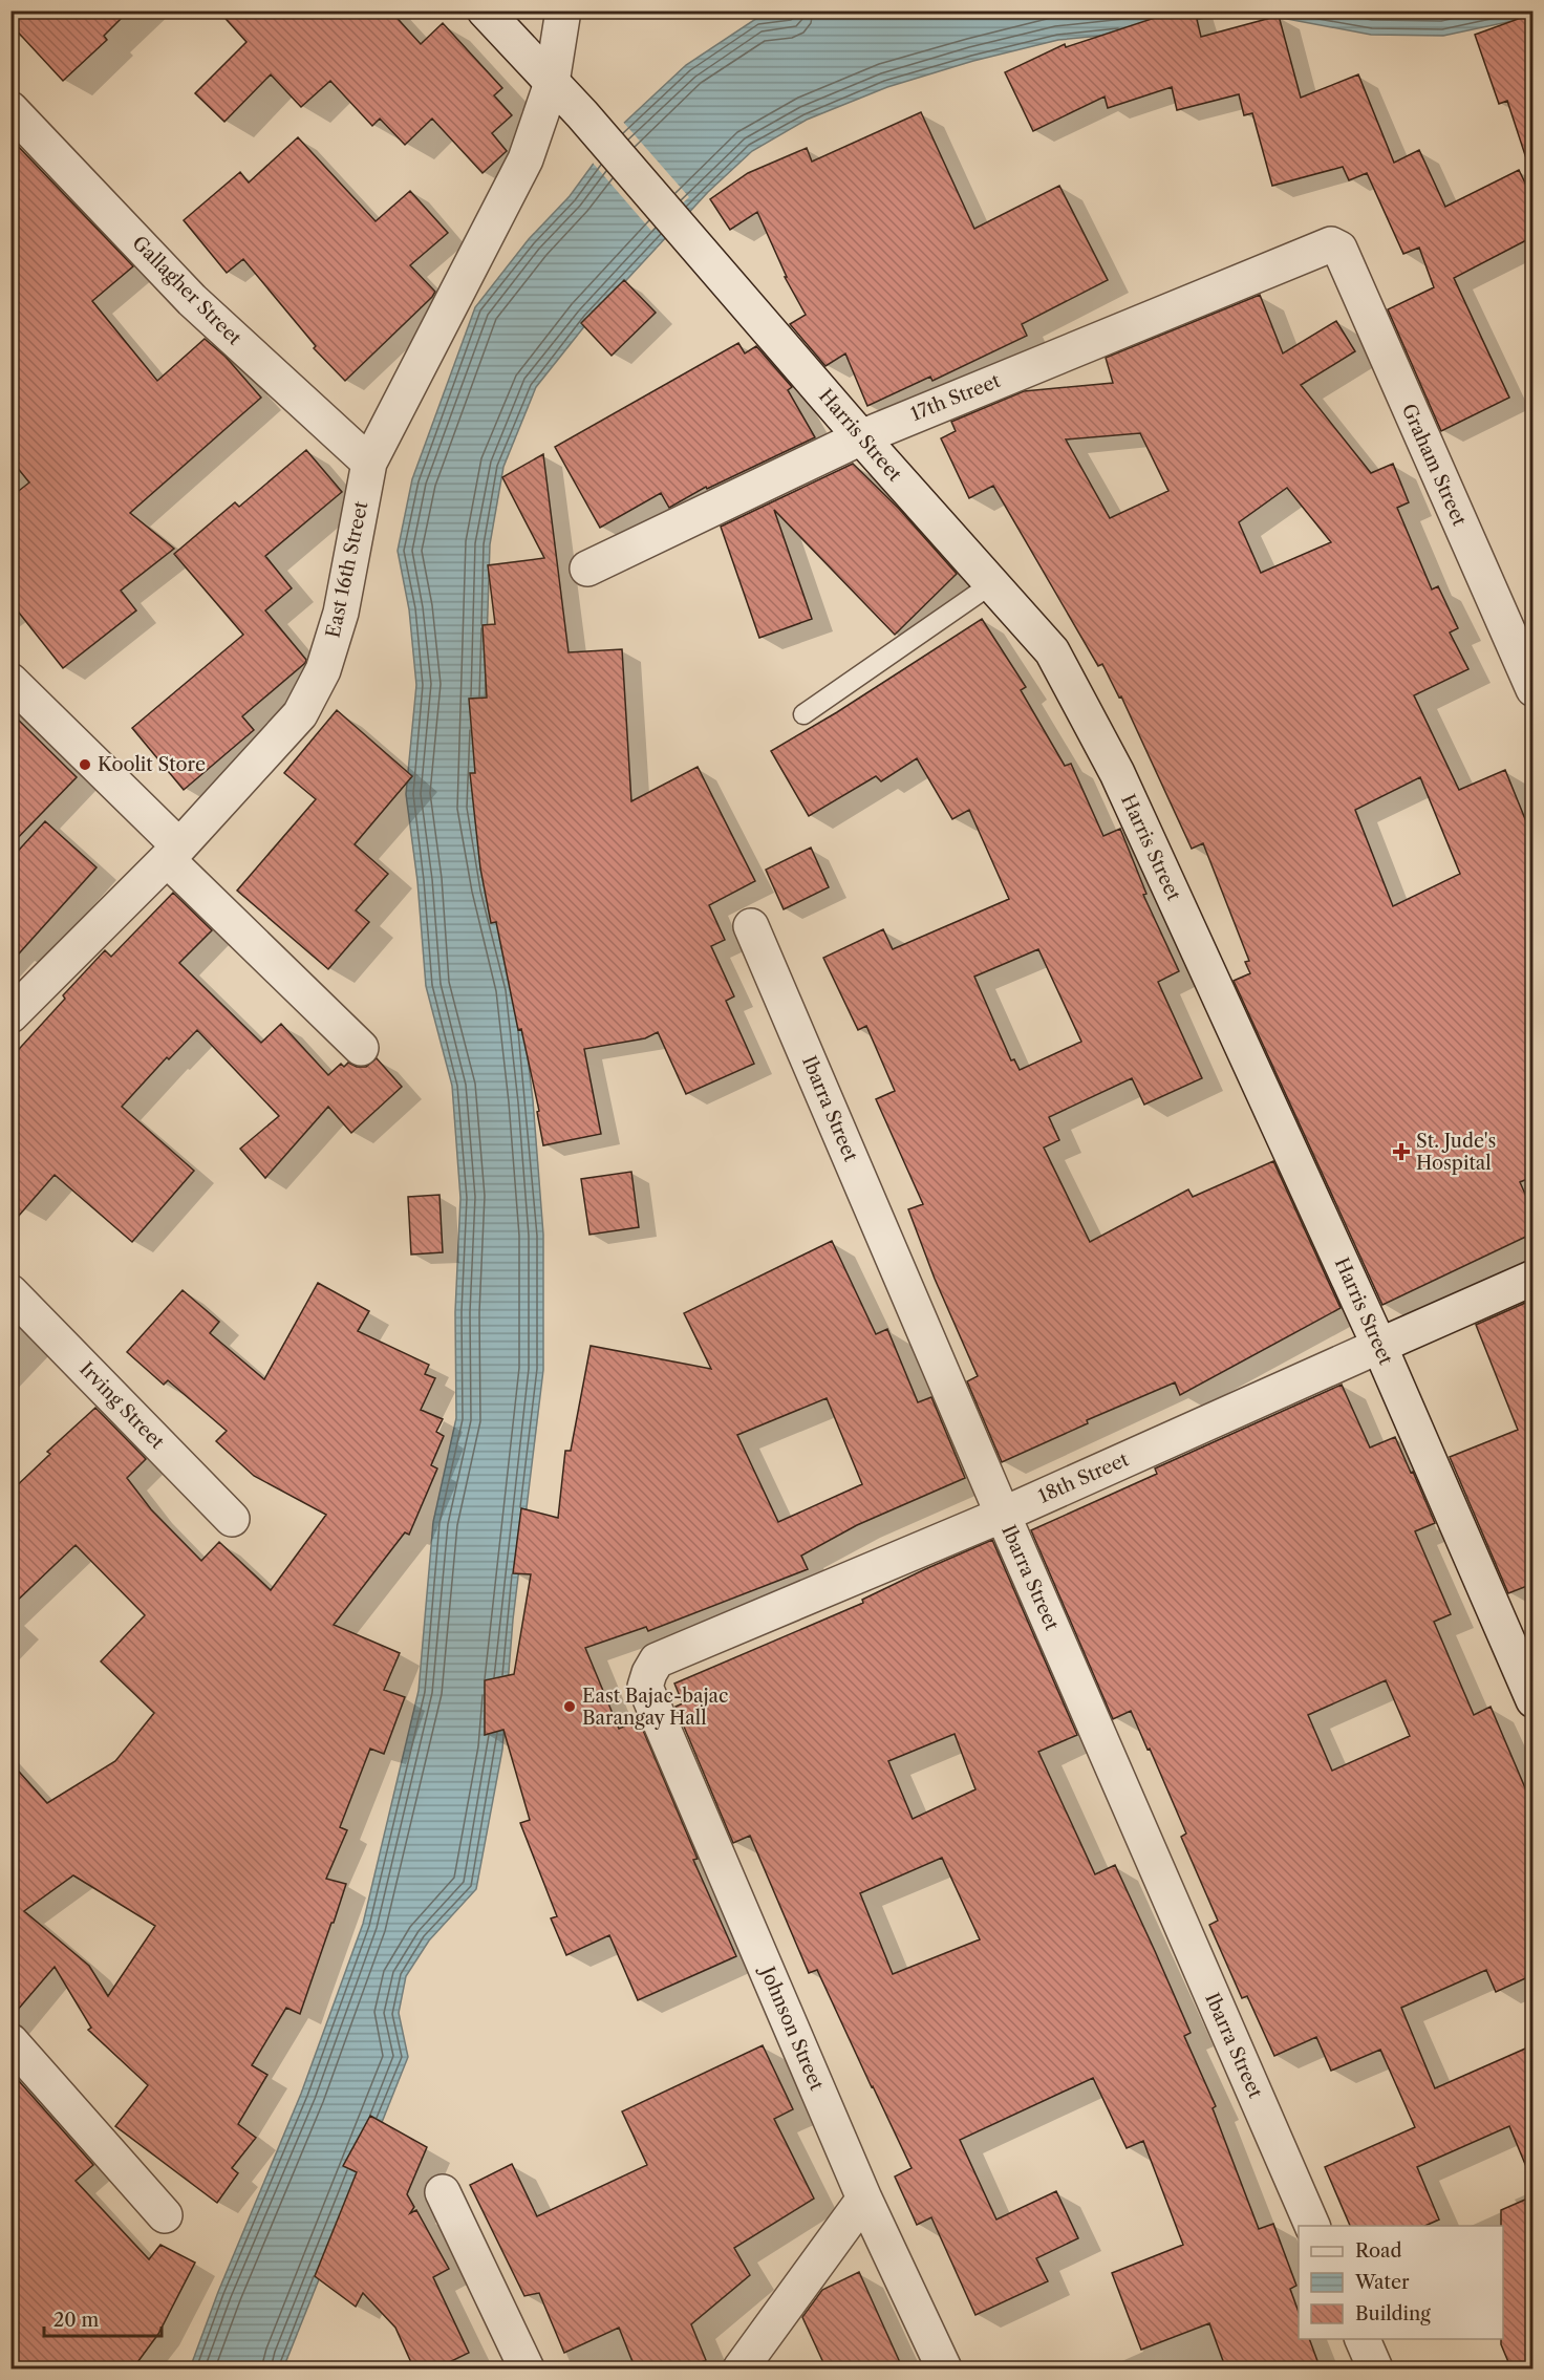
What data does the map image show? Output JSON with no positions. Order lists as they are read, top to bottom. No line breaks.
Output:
{"streets":{"street":["Gallagher Street","17th Street","Harris Street","Graham Street","East 16th Street","Ibarra Street","Irving Street","18th Street","Johnson Street"]},"crossings":[["Gallagher Street","East 16th Street"],["17th Street","Harris Street"],["17th Street","Graham Street"],["Harris Street","East 16th Street"],["Harris Street","18th Street"],["Ibarra Street","18th Street"],["18th Street","Johnson Street"]],"places":{"other":["Koolit Store","East Bajac-bajac Barangay Hall"],"health":["St. Jude's Hospital"]},"legend":["Road","Water","Building"],"scale_bar":"20 m"}
